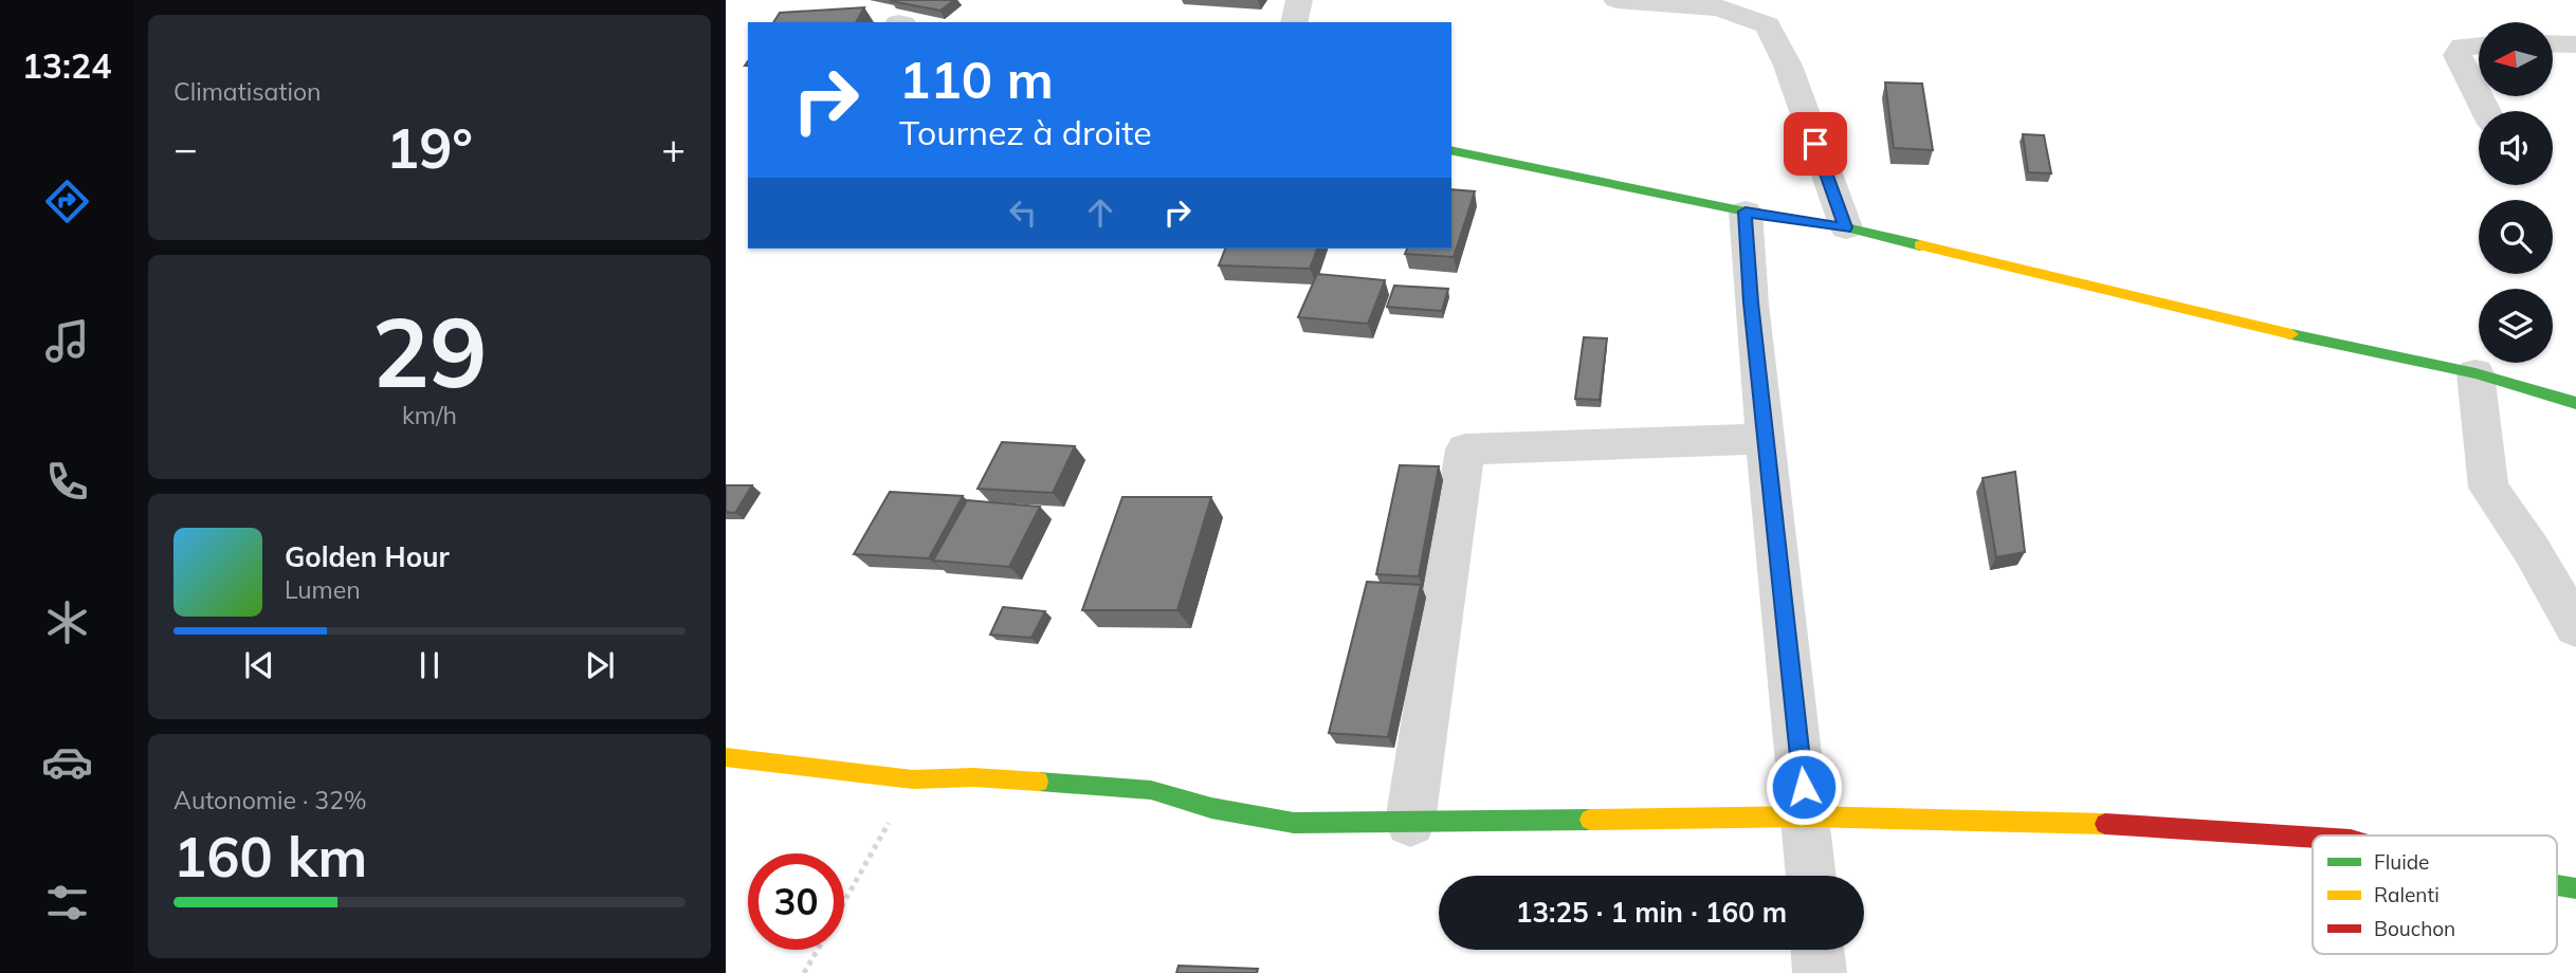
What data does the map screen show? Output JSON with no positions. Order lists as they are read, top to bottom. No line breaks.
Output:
{"legend":["Fluide","Ralenti","Bouchon"],"north":"left","page":{"tabs":"13:24","tile":["Climatisation",["29","km/h"],["Autonomie · 32%","160 km"]],"turn":["110 m","Tournez à droite"],"heat":["−","19°","+"],"song":["Golden Hour","Lumen"],"limit":"30","trip":"13:25 · 1 min · 160 m"}}
